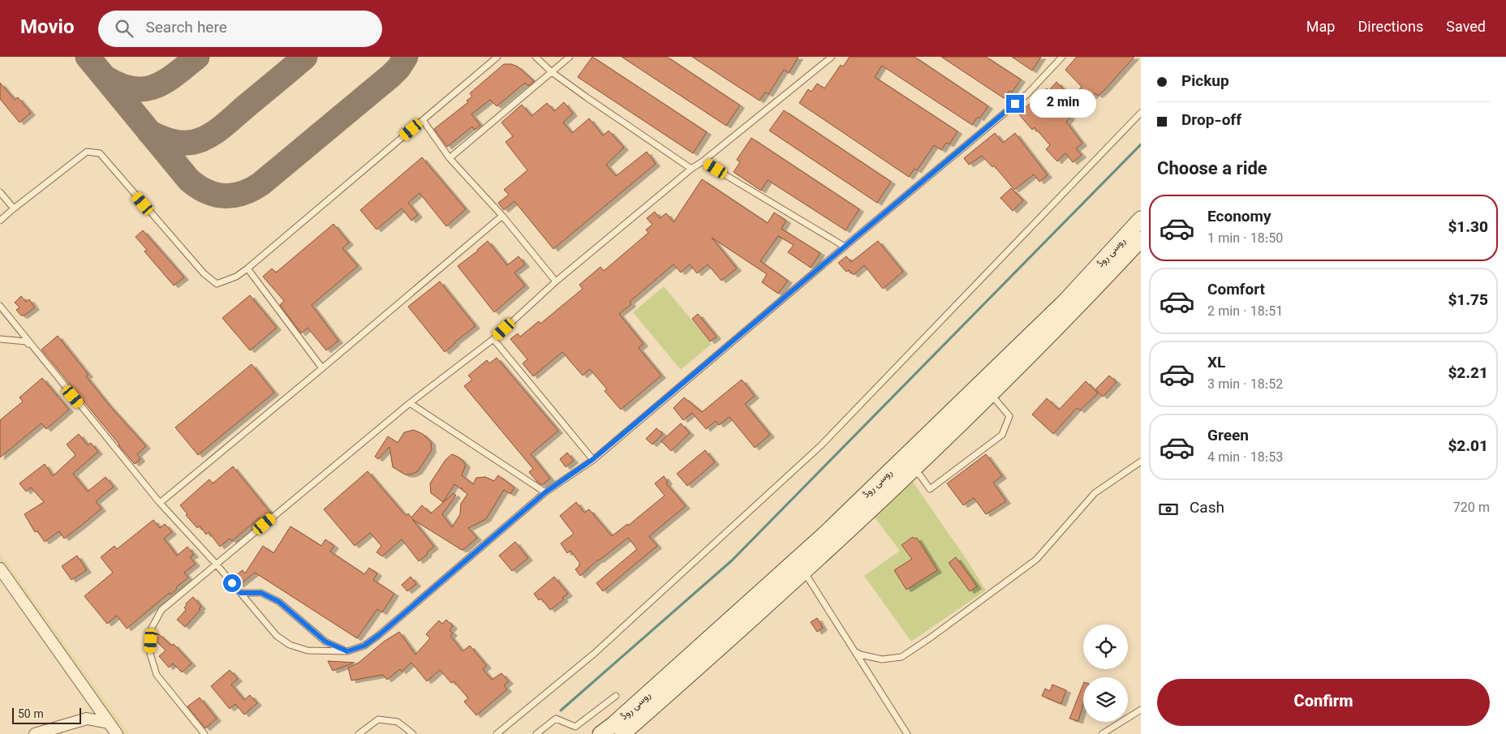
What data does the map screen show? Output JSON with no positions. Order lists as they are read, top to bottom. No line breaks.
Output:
{"streets":{"main road":["روسی روڈ"]},"scale_bar":"50 m","page":{"header":"Movio","search":"Search here","nav":["Map","Directions","Saved"],"banner":["Pickup","Drop-off"],"bubble":"2 min","heading":"Choose a ride","list":[{"name":"Economy","note":"1 min · 18:50","value":"$1.30"},{"name":"Comfort","note":"2 min · 18:51","value":"$1.75"},{"name":"XL","note":"3 min · 18:52","value":"$2.21"},{"name":"Green","note":"4 min · 18:53","value":"$2.01"}],"pay":["Cash","720 m"],"buttons":"Confirm","scale":"50 m"}}
